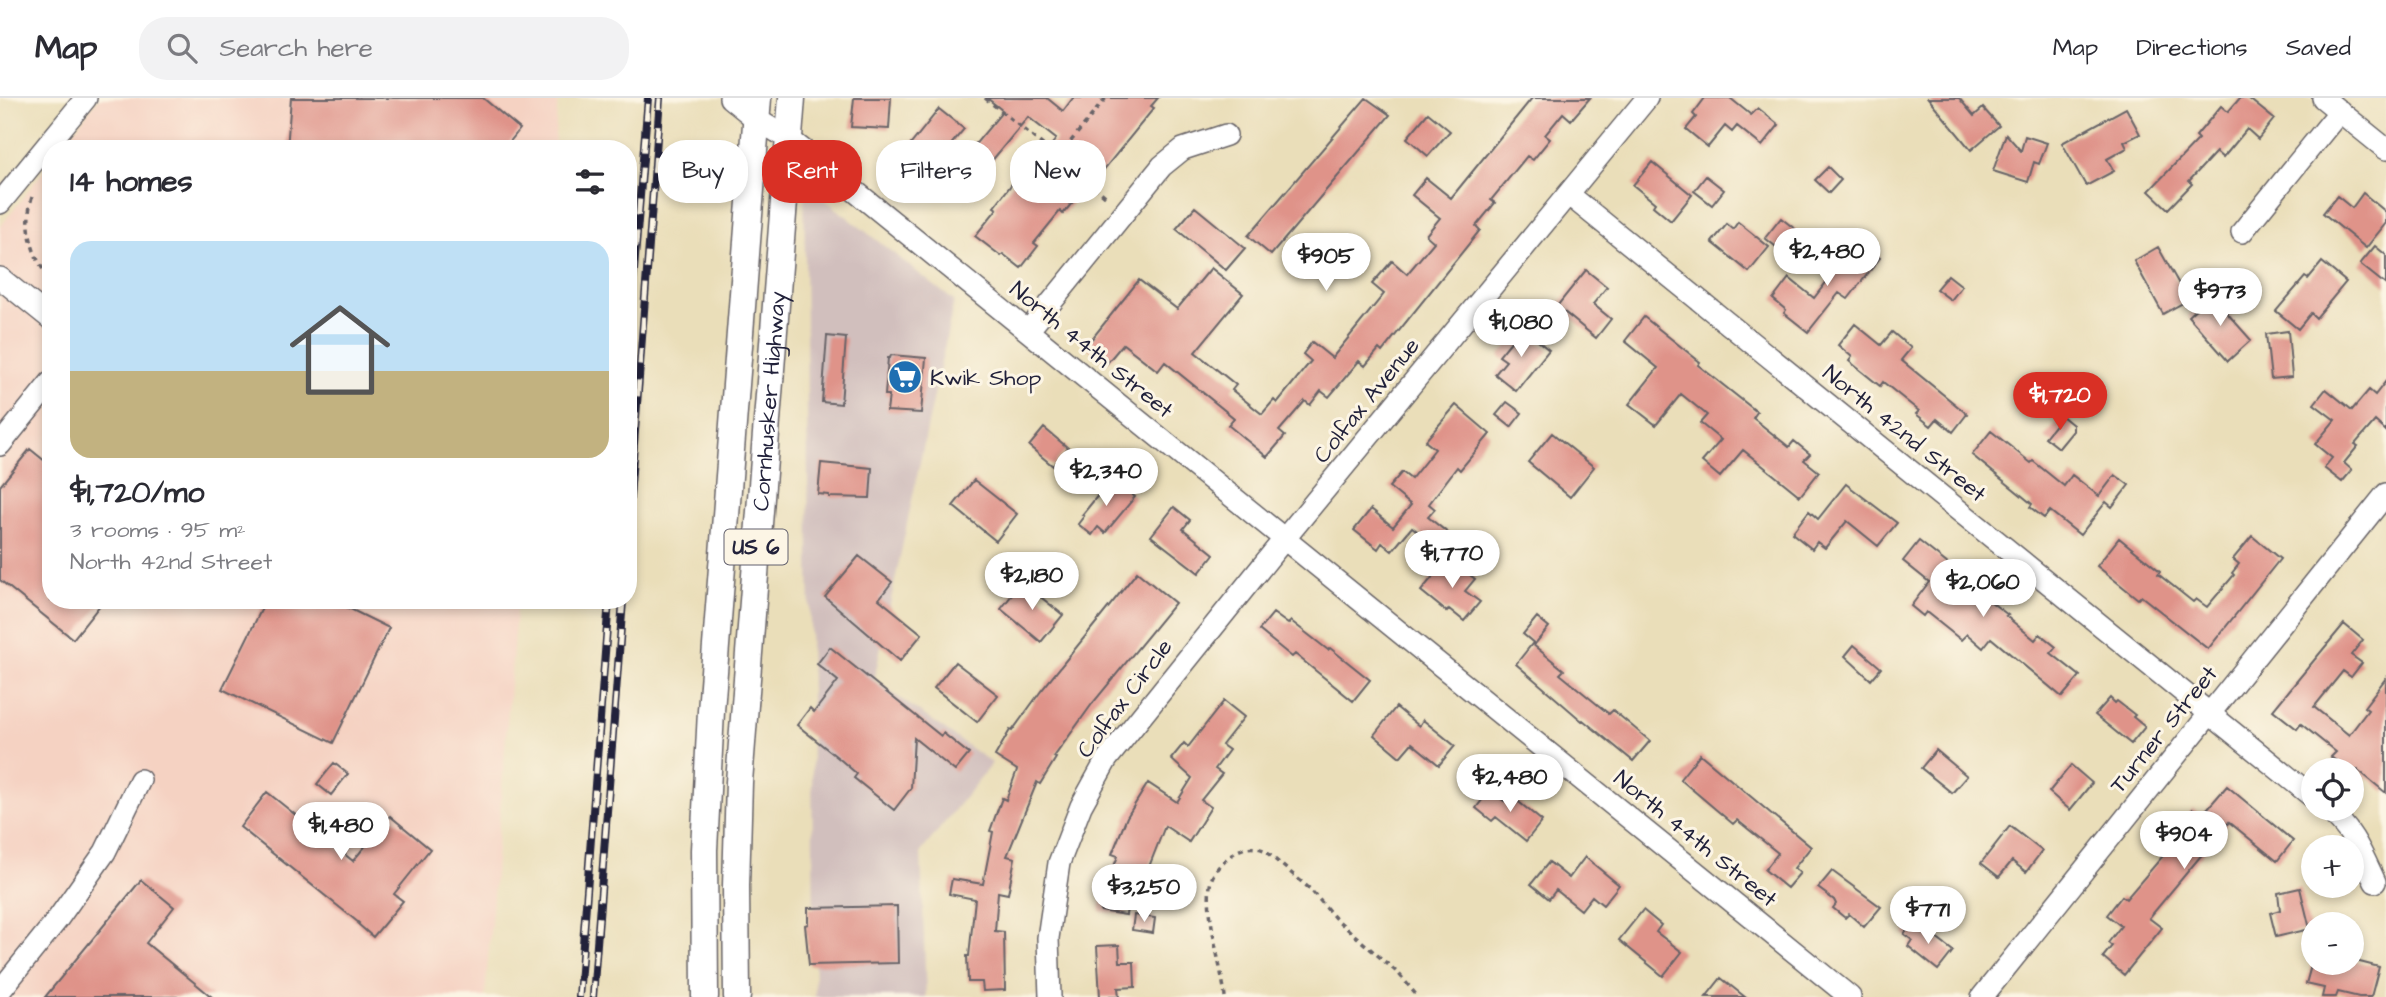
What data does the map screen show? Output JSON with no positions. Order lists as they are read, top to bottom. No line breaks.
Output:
{"streets":{"main road":["Cornhusker Highway","US 6"],"street":["North 44th Street","Colfax Avenue","North 42nd Street","Colfax Circle","Turner Street"]},"crossings":[["North 44th Street","Colfax Avenue"],["North 44th Street","Cornhusker Highway"],["North 44th Street","Colfax Circle"],["Colfax Avenue","North 42nd Street"],["Colfax Avenue","Colfax Circle"],["North 42nd Street","Turner Street"]],"places":{"supermarket":["Kwik Shop"]},"page":{"header":"Map","search":"Search here","nav":["Map","Directions","Saved"],"chip":["Buy","Rent","Filters","New"],"heading":"14 homes","list":[{"name":"$1,720/mo","note":"3 rooms · 95 m² · North 42nd Street"}],"price":["$2,480","$905","$973","$1,080","$1,720","$2,340","$1,770","$2,180","$2,060","$2,480","$1,480","$904","$3,250","$771"],"map_buttons":["+","−"]}}
